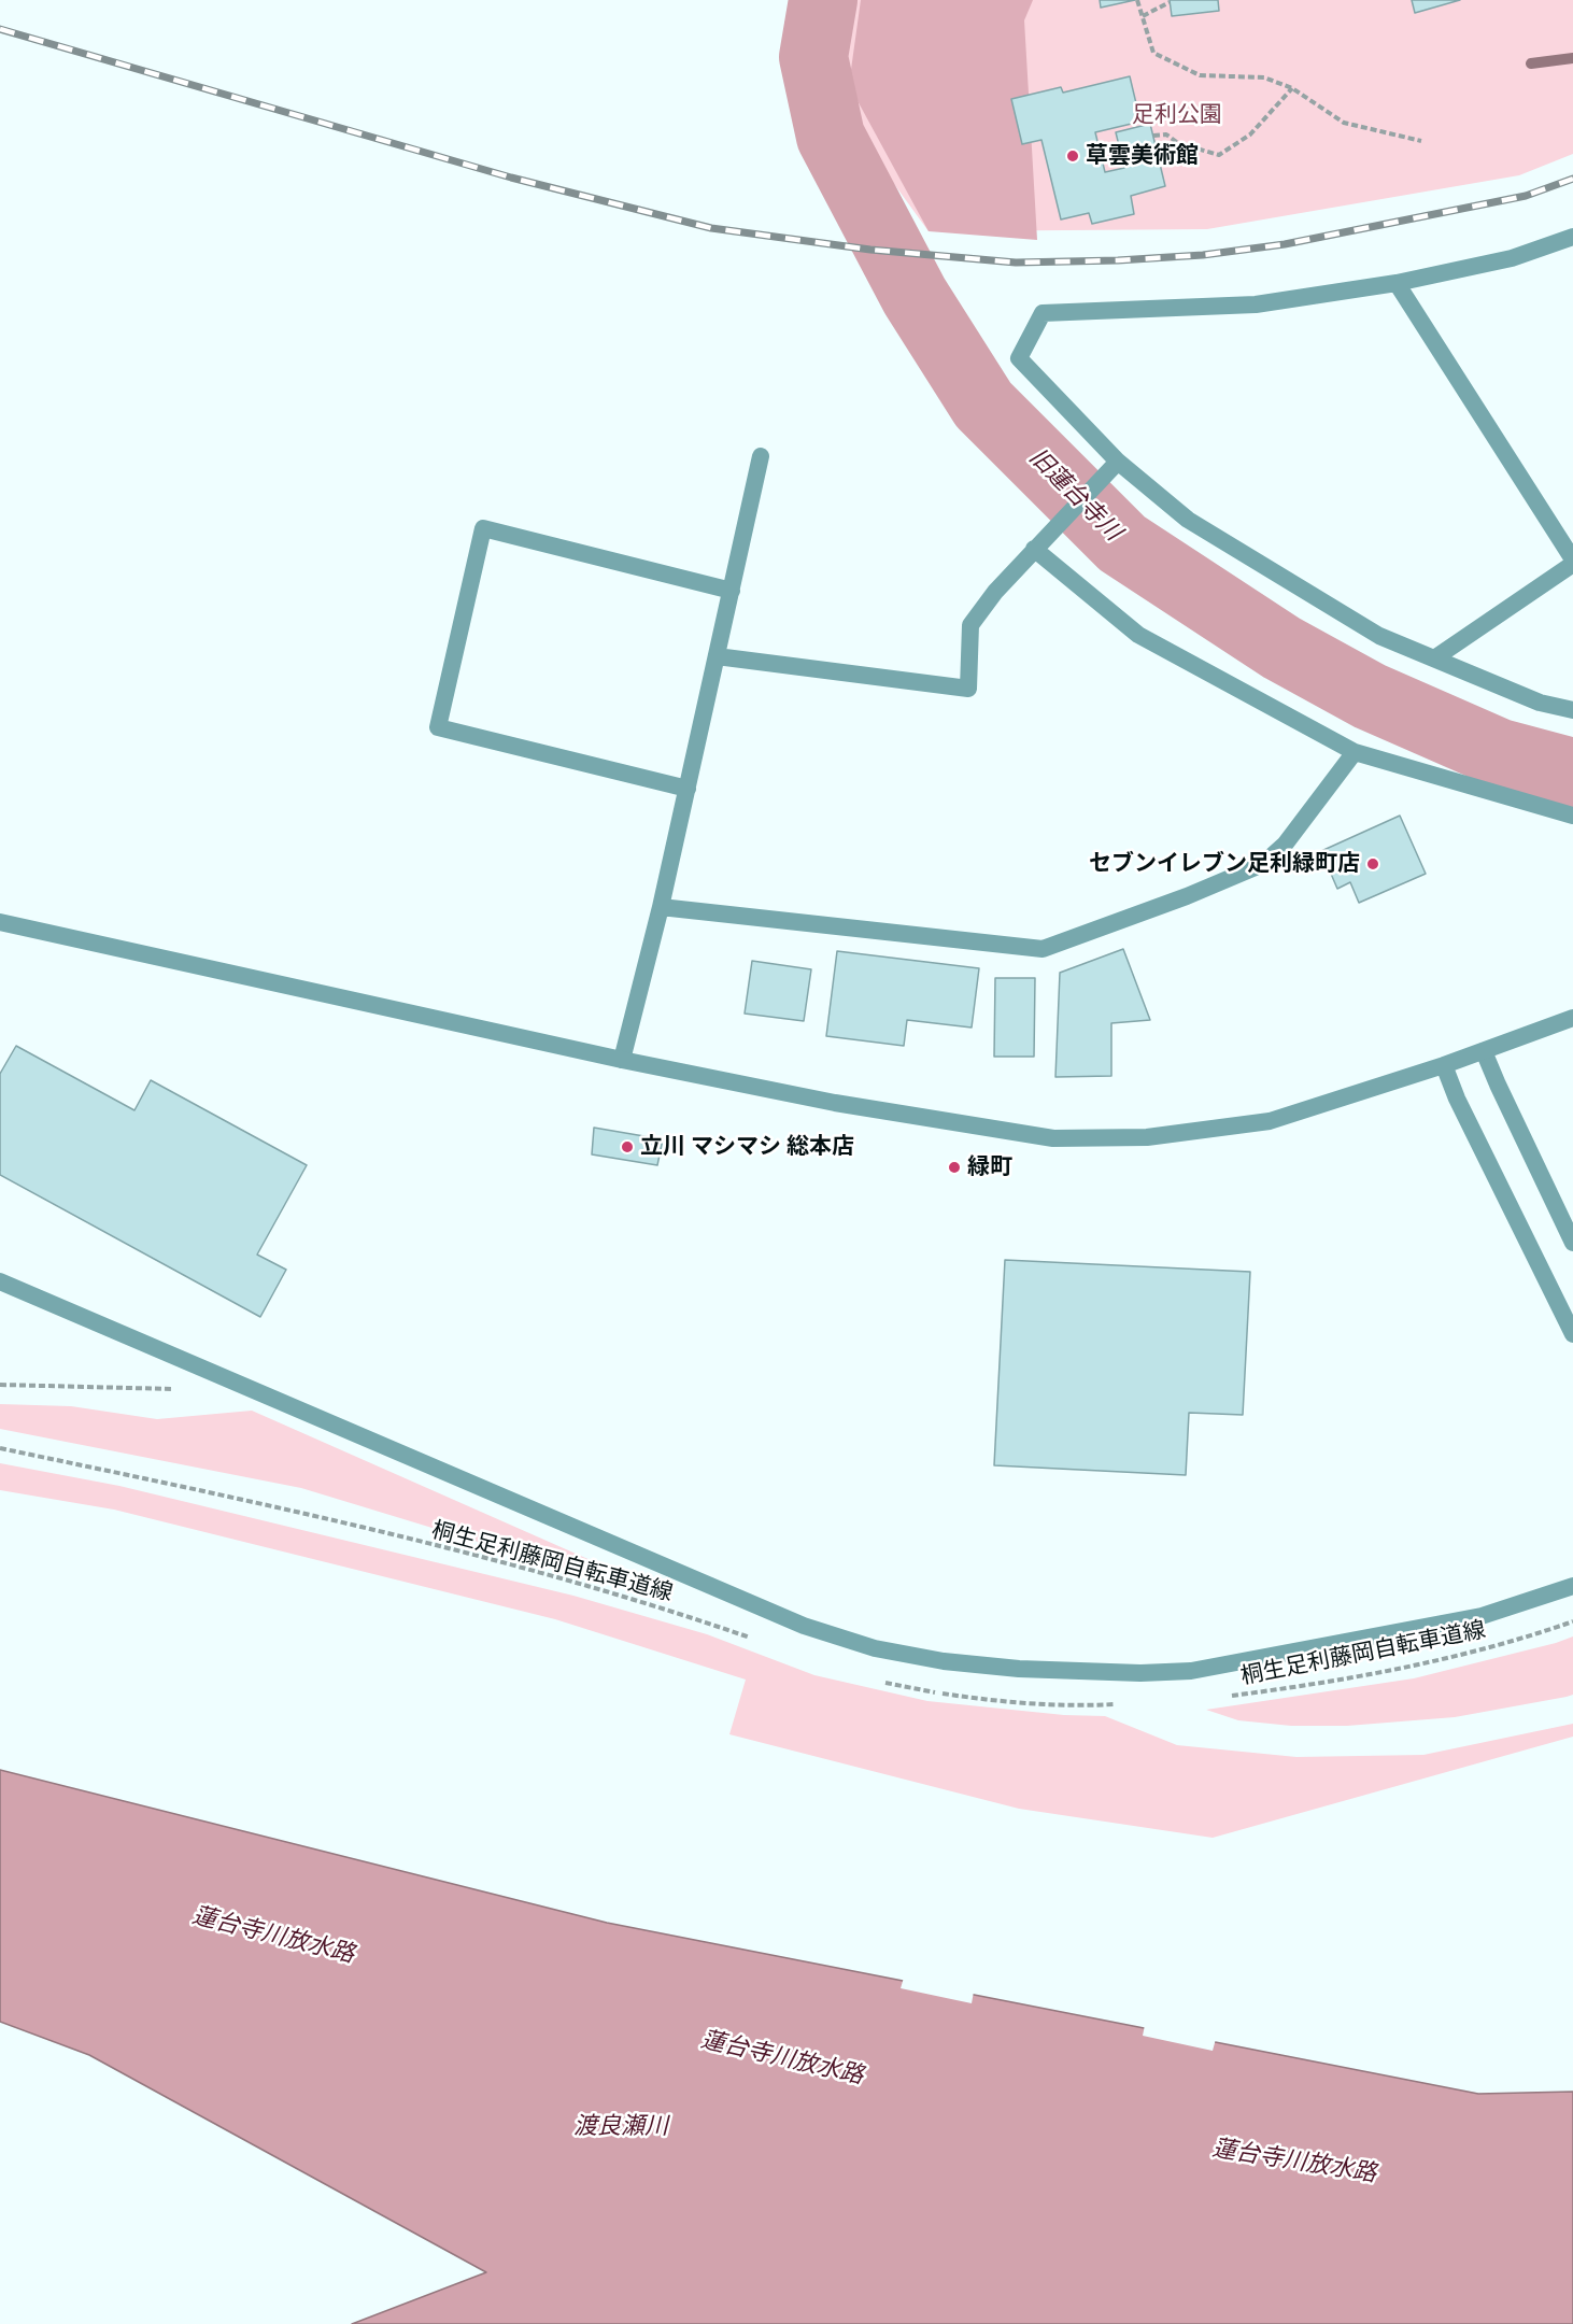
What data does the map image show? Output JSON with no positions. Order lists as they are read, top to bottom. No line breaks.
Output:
{"streets":{"path":["桐生足利藤岡自転車道線"]},"water":["旧蓮台寺川","蓮台寺川放水路","渡良瀬川"],"parks":["足利公園"],"places":["草雲美術館","セブンイレブン足利緑町店","立川 マシマシ 総本店","緑町"]}
